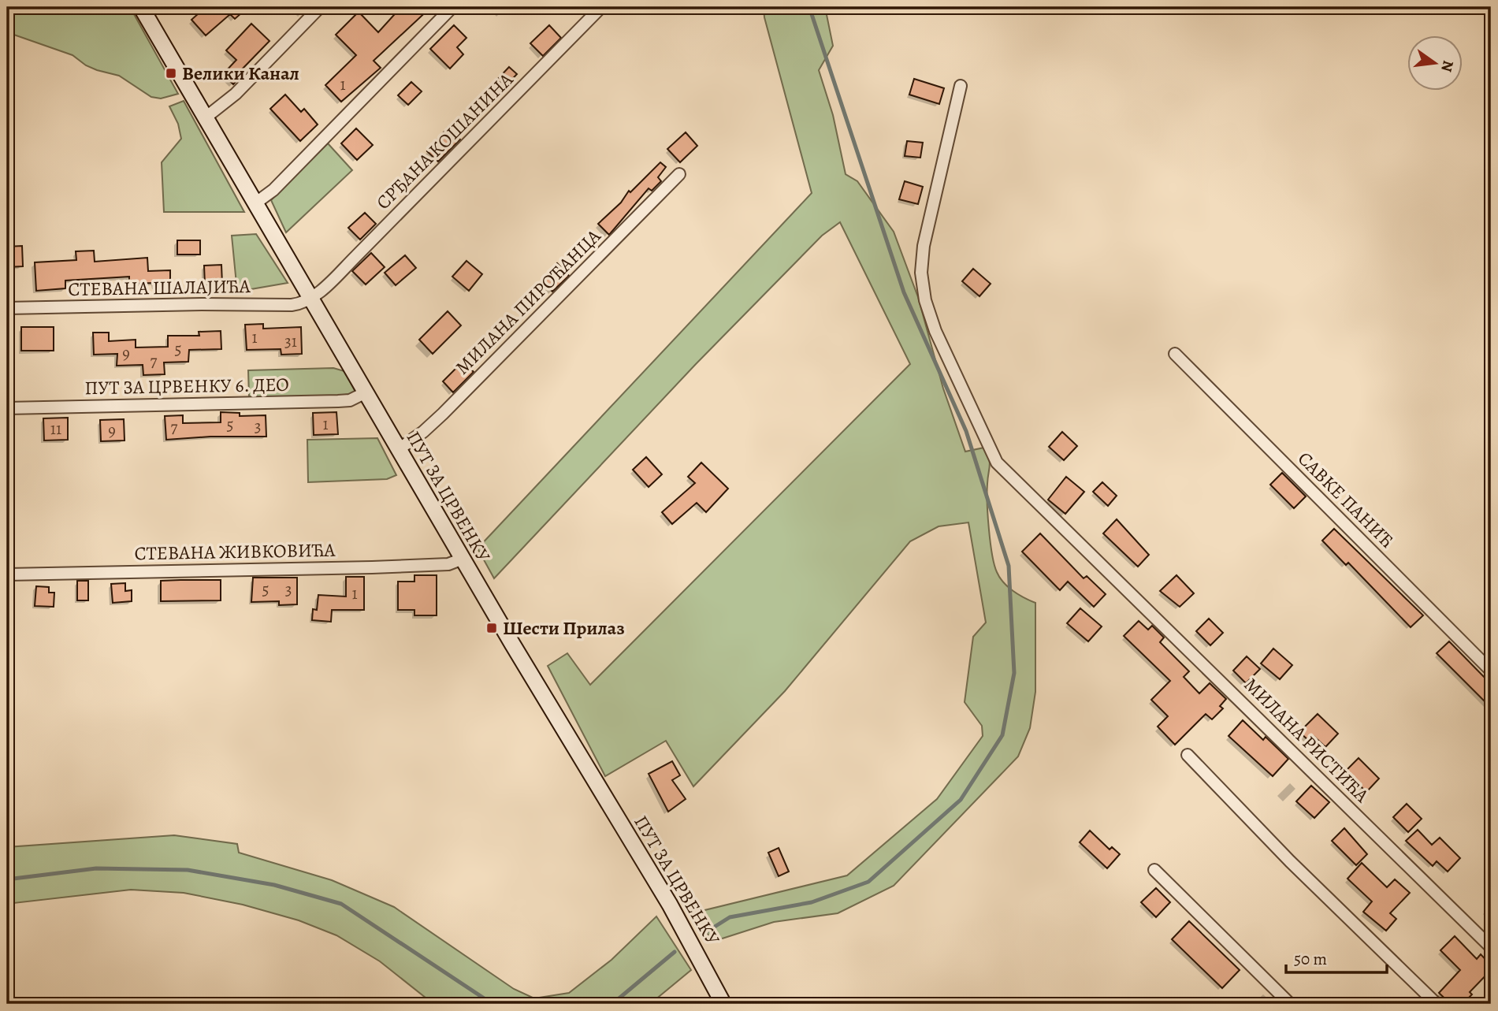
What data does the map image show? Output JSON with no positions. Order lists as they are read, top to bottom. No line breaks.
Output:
{"streets":{"street":["СРЂАНА КОШАНИНА","СТЕВАНА ШАЛАЈИЋА","МИЛАНА ПИРОЋАНЦА","ПУТ ЗА ЦРВЕНКУ 6. ДЕО","ПУТ ЗА ЦРВЕНКУ","САВКЕ ПАНИЋ","СТЕВАНА ЖИВКОВИЋА","МИЛАНА РИСТИЋА"]},"crossings":[["СРЂАНА КОШАНИНА","СТЕВАНА ШАЛАЈИЋА"],["СРЂАНА КОШАНИНА","ПУТ ЗА ЦРВЕНКУ"],["СТЕВАНА ШАЛАЈИЋА","ПУТ ЗА ЦРВЕНКУ"],["МИЛАНА ПИРОЋАНЦА","ПУТ ЗА ЦРВЕНКУ"],["ПУТ ЗА ЦРВЕНКУ 6. ДЕО","ПУТ ЗА ЦРВЕНКУ"],["ПУТ ЗА ЦРВЕНКУ","СТЕВАНА ЖИВКОВИЋА"]],"places":{"transit":["Велики Канал","Шести Прилаз"]},"house_numbers":["1","1","31","5","9","7","1","5","3","7","11","9","5","3","1"],"scale_bar":"50 m","north":"right"}
